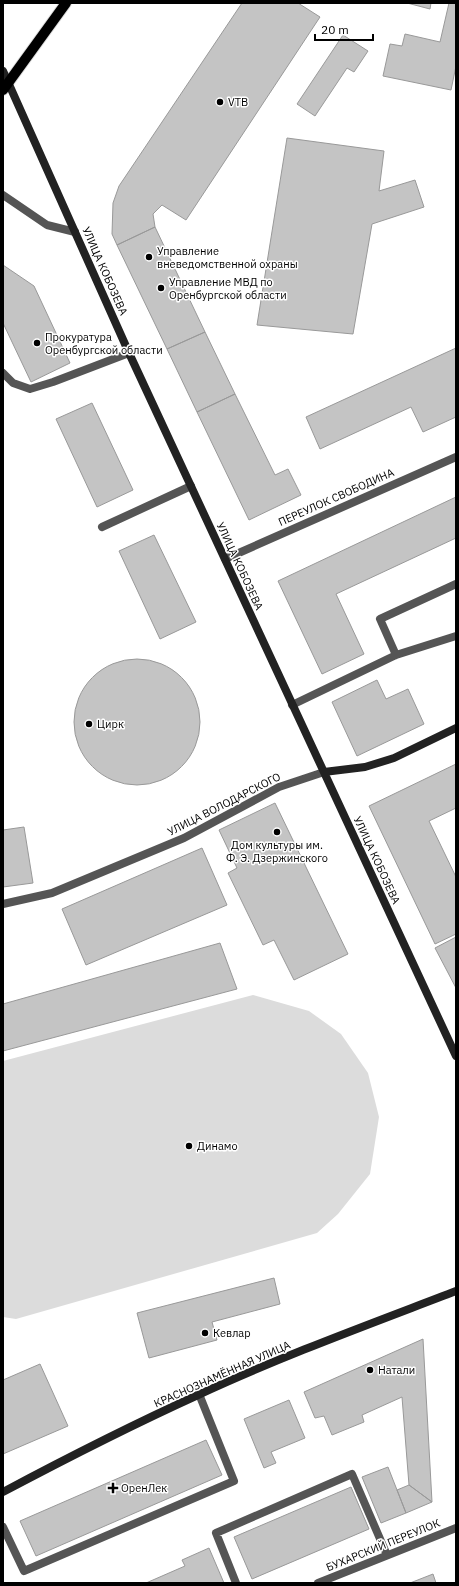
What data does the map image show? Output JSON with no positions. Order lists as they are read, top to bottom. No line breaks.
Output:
{"streets":{"main road":["УЛИЦА КОБОЗЕВА","УЛИЦА ВОЛОДАРСКОГО","КРАСНОЗНАМЁННАЯ УЛИЦА"],"street":["ПЕРЕУЛОК СВОБОДИНА","БУХАРСКИЙ ПЕРЕУЛОК"]},"crossings":[["УЛИЦА КОБОЗЕВА","ПЕРЕУЛОК СВОБОДИНА"],["УЛИЦА КОБОЗЕВА","УЛИЦА ВОЛОДАРСКОГО"]],"places":{"other":["VTB","Управление вневедомственной охраны","Управление МВД по Оренбургской области","Прокуратура Оренбургской области","Цирк","Дом культуры им. Ф. Э. Дзержинского","Динамо","Кевлар","Натали"],"health":["ОренЛек"]},"scale_bar":"20 m"}
